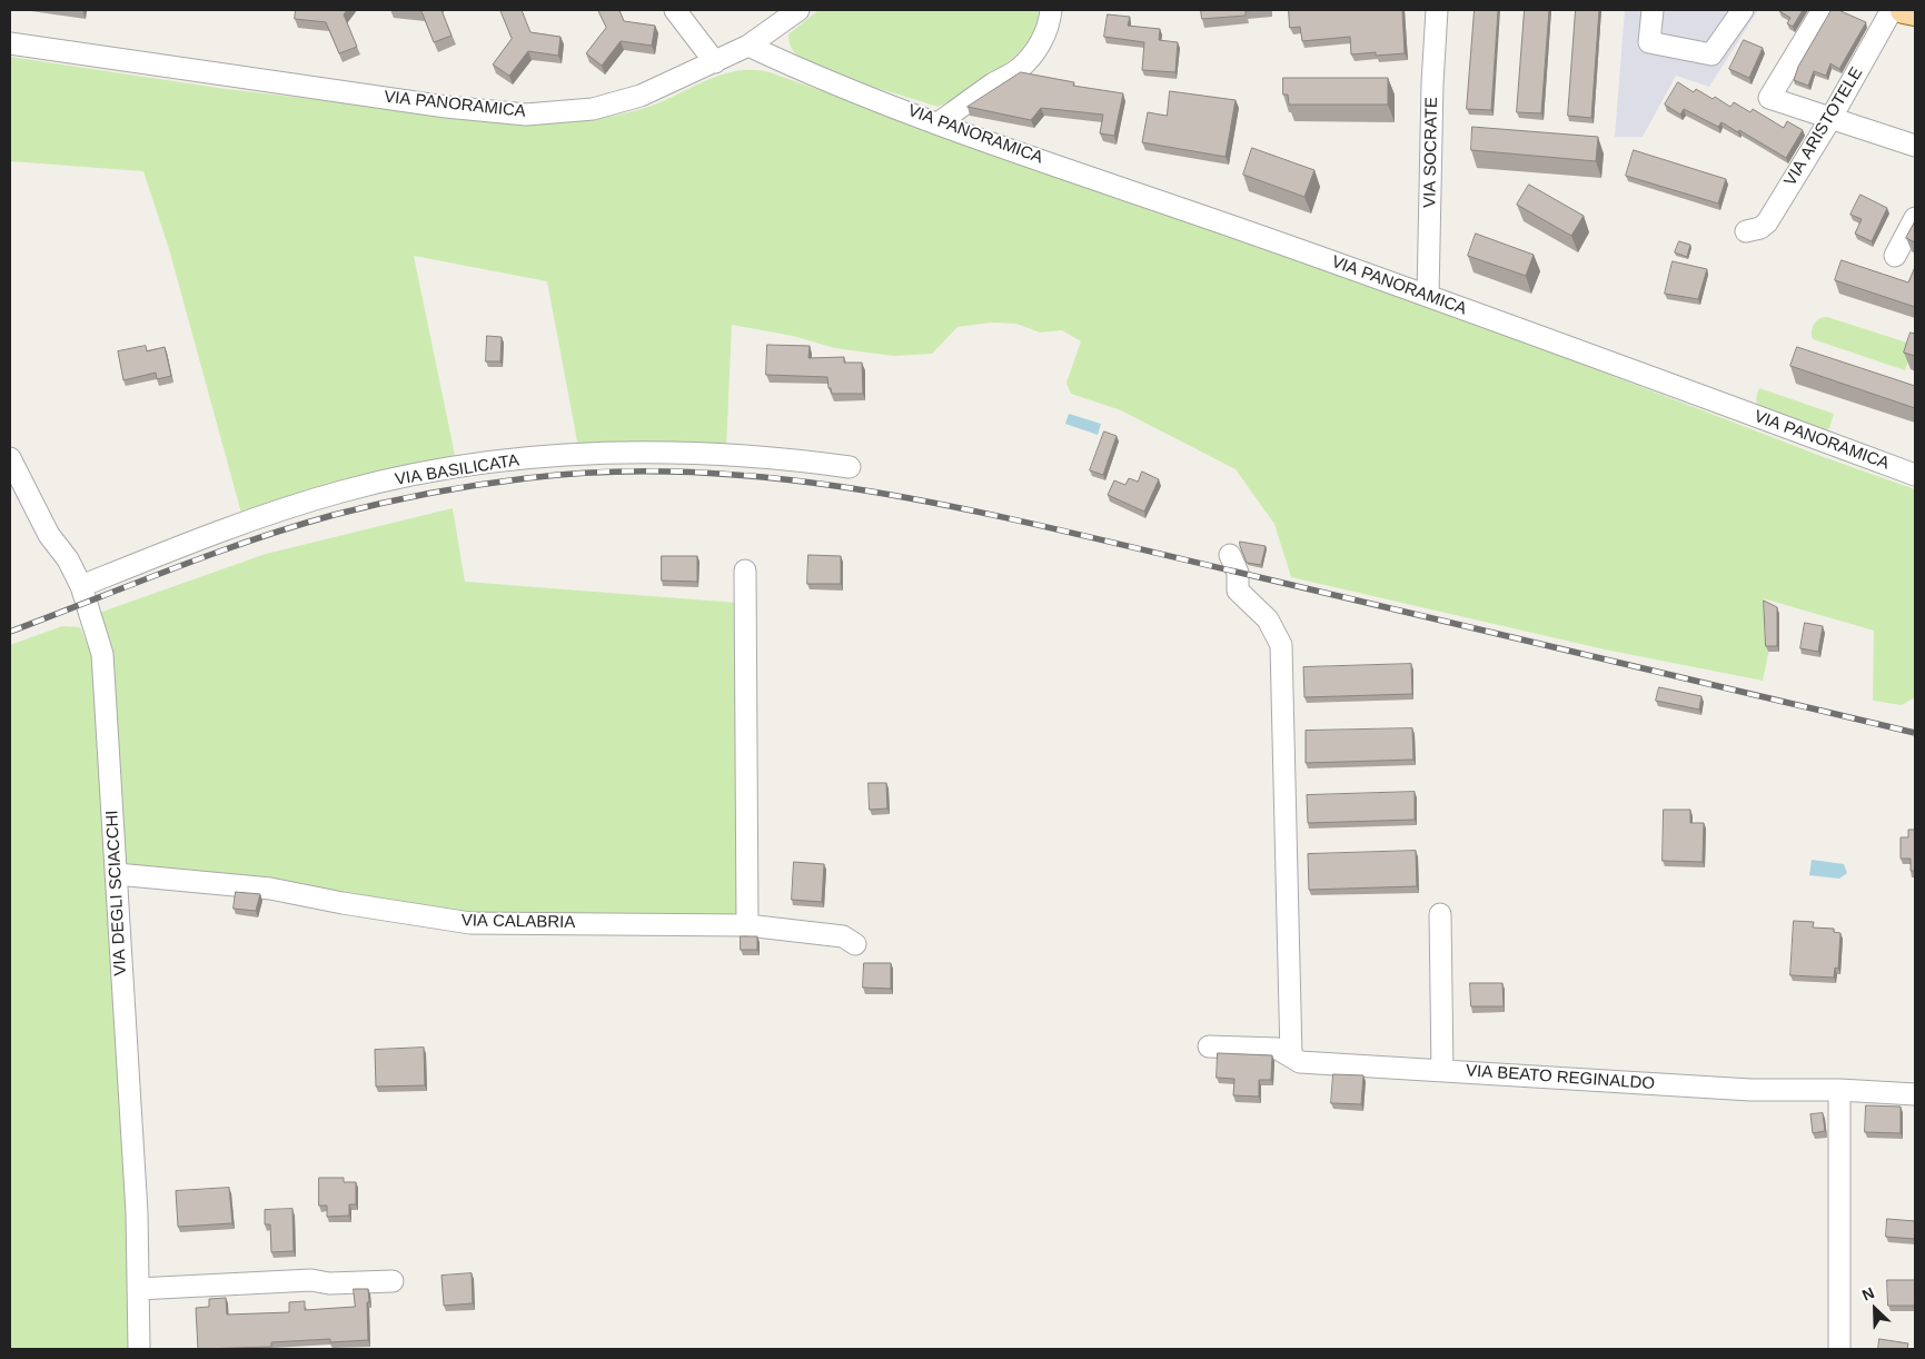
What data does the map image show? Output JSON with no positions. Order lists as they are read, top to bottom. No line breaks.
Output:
{"streets":{"street":["VIA PANORAMICA","VIA ARISTOTELE","VIA SOCRATE","VIA BASILICATA","VIA DEGLI SCIACCHI","VIA CALABRIA","VIA BEATO REGINALDO"]},"crossings":[["VIA PANORAMICA","VIA SOCRATE"],["VIA BASILICATA","VIA DEGLI SCIACCHI"],["VIA DEGLI SCIACCHI","VIA CALABRIA"]],"north":"top left"}
